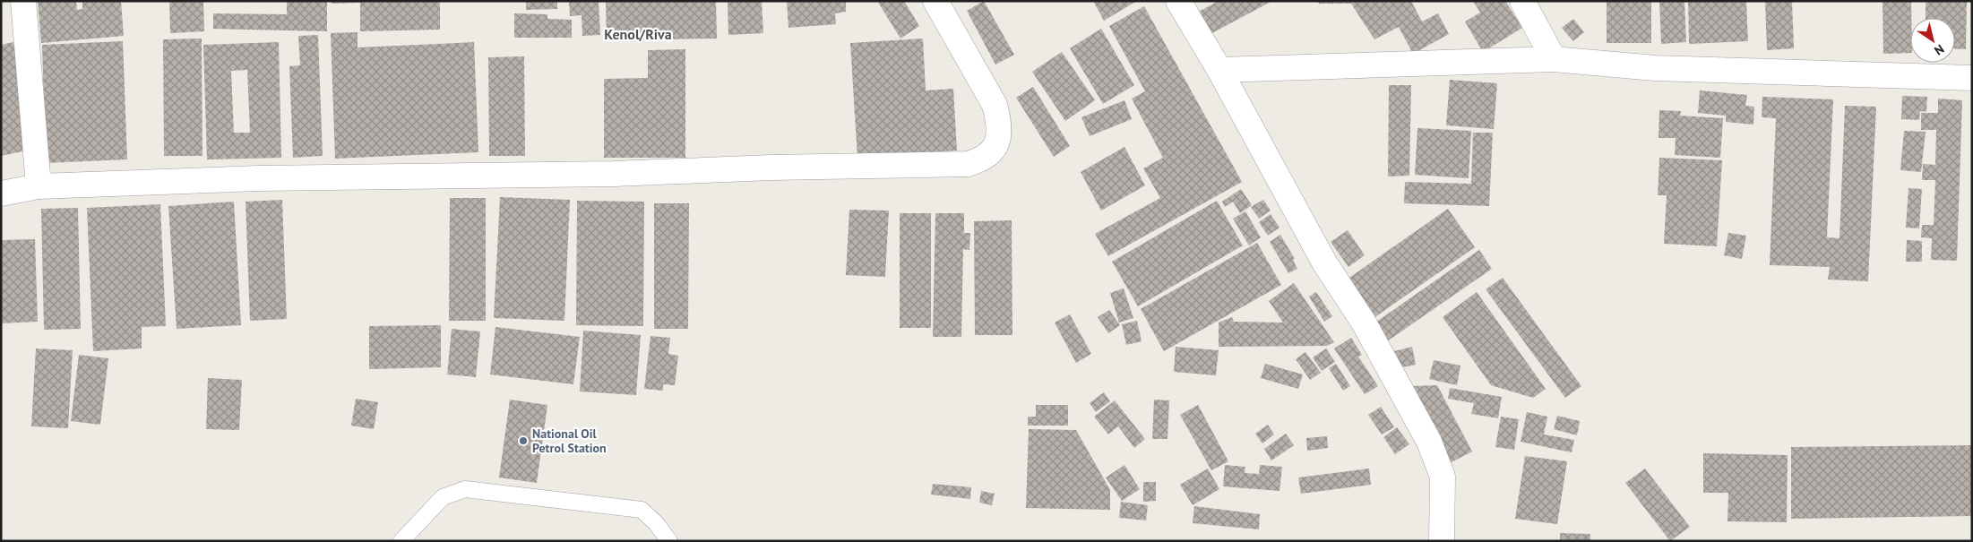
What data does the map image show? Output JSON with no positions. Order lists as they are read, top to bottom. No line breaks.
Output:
{"districts":["Kenol/Riva"],"places":["National Oil Petrol Station"],"north":"bottom right"}
